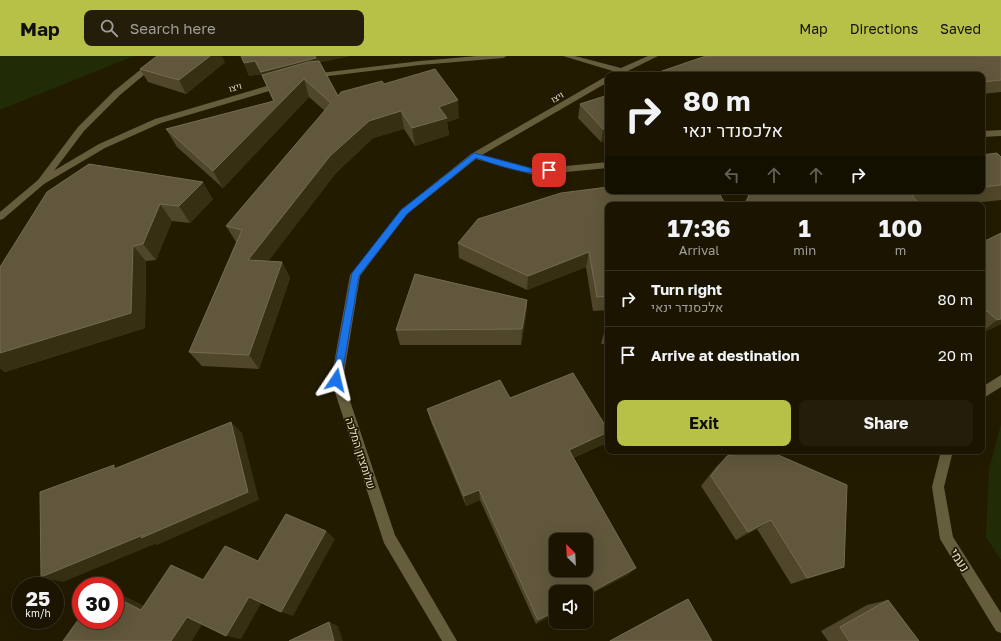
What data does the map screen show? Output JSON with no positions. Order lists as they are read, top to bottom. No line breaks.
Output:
{"streets":{"street":["ויצו","שלומציון המלכה","נעמי"]},"crossings":[["ויצו","שלומציון המלכה"]],"north":"top left","page":{"header":"Map","search":"Search here","nav":["Map","Directions","Saved"],"turn":["80 m","אלכסנדר ינאי"],"eta":["17:36","Arrival","1","min","100","m"],"list":[{"name":"Turn right","note":"אלכסנדר ינאי","value":"80 m"},{"name":"Arrive at destination","value":"20 m"}],"buttons":["Exit","Share"],"speed":"25 km/h","limit":"30"}}
